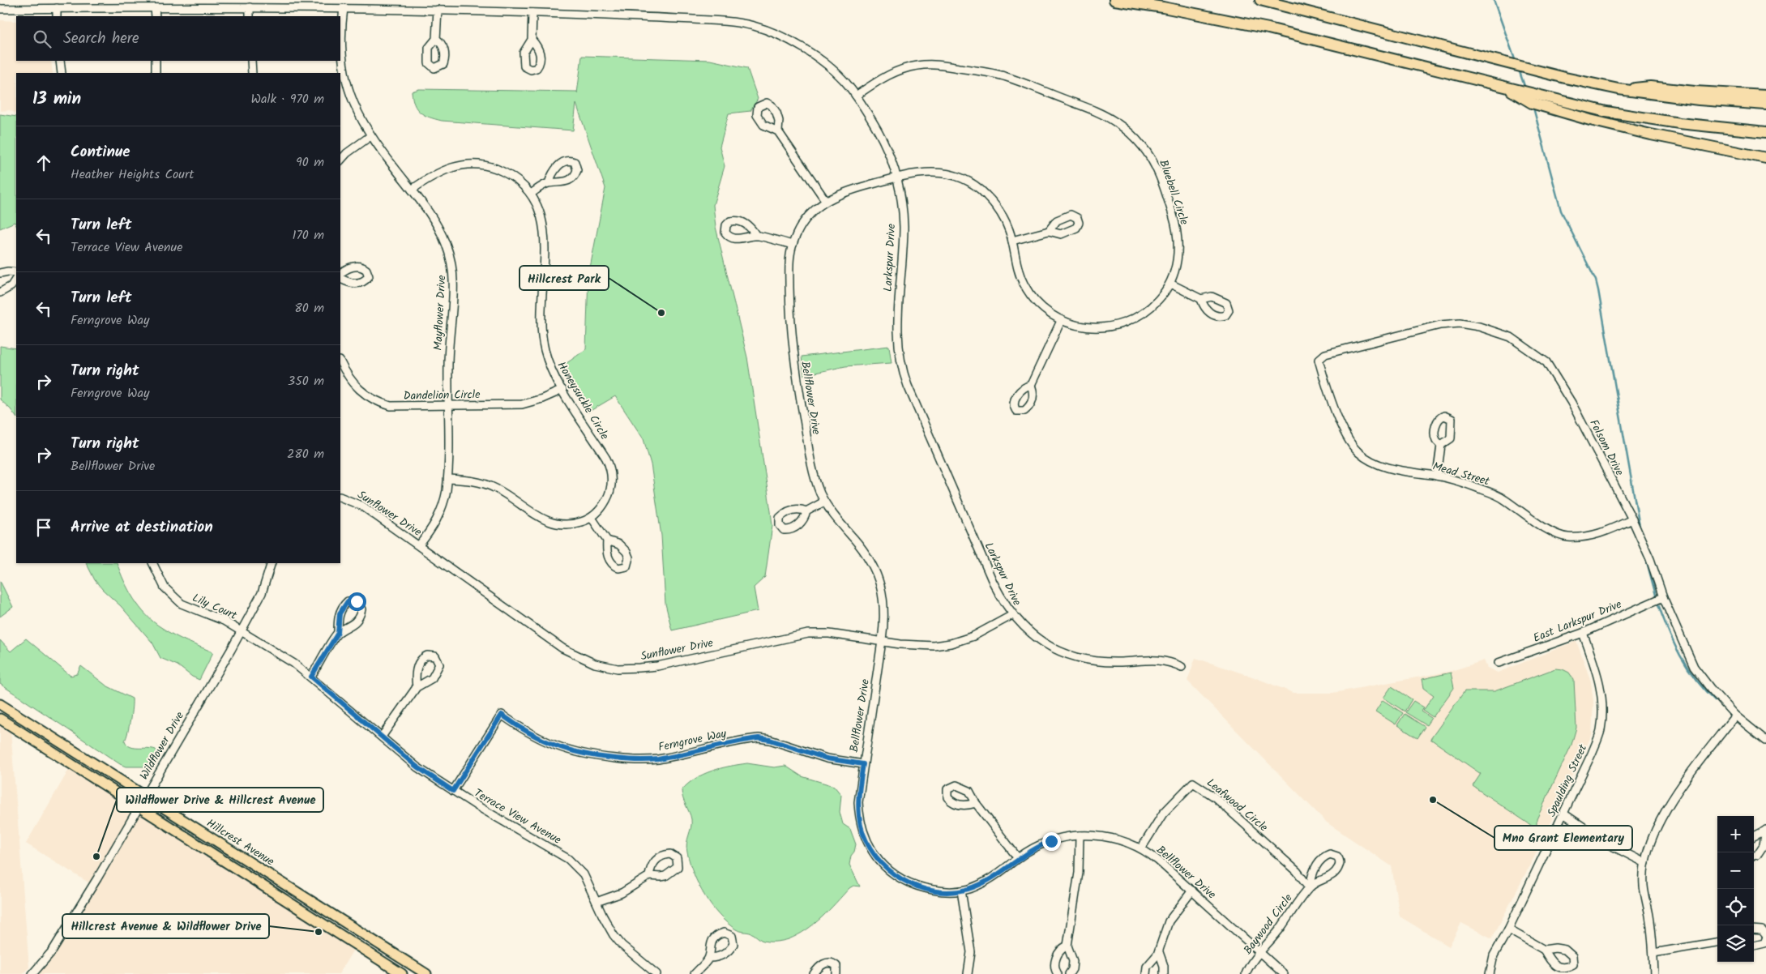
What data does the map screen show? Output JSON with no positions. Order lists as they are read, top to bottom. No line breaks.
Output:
{"streets":{"main road":["Hillcrest Avenue"],"street":["Bluebell Circle","Larkspur Drive","Mayflower Drive","Dandelion Circle","Bellflower Drive","Honeysuckle Circle","Folsom Drive","Mead Street","Sunflower Drive","Lily Court","East Larkspur Drive","Ferngrove Way","Wildflower Drive","Spaulding Street","Leafwood Circle","Terrace View Avenue","Baywood Circle"]},"crossings":[["Bluebell Circle","Larkspur Drive"],["Bluebell Circle","Bellflower Drive"],["Larkspur Drive","Mayflower Drive"],["Larkspur Drive","Bellflower Drive"],["Larkspur Drive","Sunflower Drive"],["Mayflower Drive","Dandelion Circle"],["Mayflower Drive","Honeysuckle Circle"],["Mayflower Drive","Sunflower Drive"],["Dandelion Circle","Honeysuckle Circle"],["Bellflower Drive","Sunflower Drive"],["Bellflower Drive","Ferngrove Way"],["Bellflower Drive","Leafwood Circle"],["Bellflower Drive","Baywood Circle"],["Folsom Drive","Mead Street"],["Folsom Drive","East Larkspur Drive"],["Lily Court","Wildflower Drive"],["Lily Court","Terrace View Avenue"],["East Larkspur Drive","Spaulding Street"],["Ferngrove Way","Terrace View Avenue"],["Wildflower Drive","Terrace View Avenue"],["Wildflower Drive","Hillcrest Avenue"],["Leafwood Circle","Baywood Circle"]],"places":["Hillcrest Park","Mno Grant Elementary","Wildflower Drive & Hillcrest Avenue","Hillcrest Avenue & Wildflower Drive"],"page":{"search":"Search here","heading":["13 min","Walk · 970 m"],"list":[["Continue","Heather Heights Court","90 m"],["Turn left","Terrace View Avenue","170 m"],["Turn left","Ferngrove Way","80 m"],["Turn right","Ferngrove Way","350 m"],["Turn right","Bellflower Drive","280 m"],"Arrive at destination"],"map_buttons":["+","−"]}}
